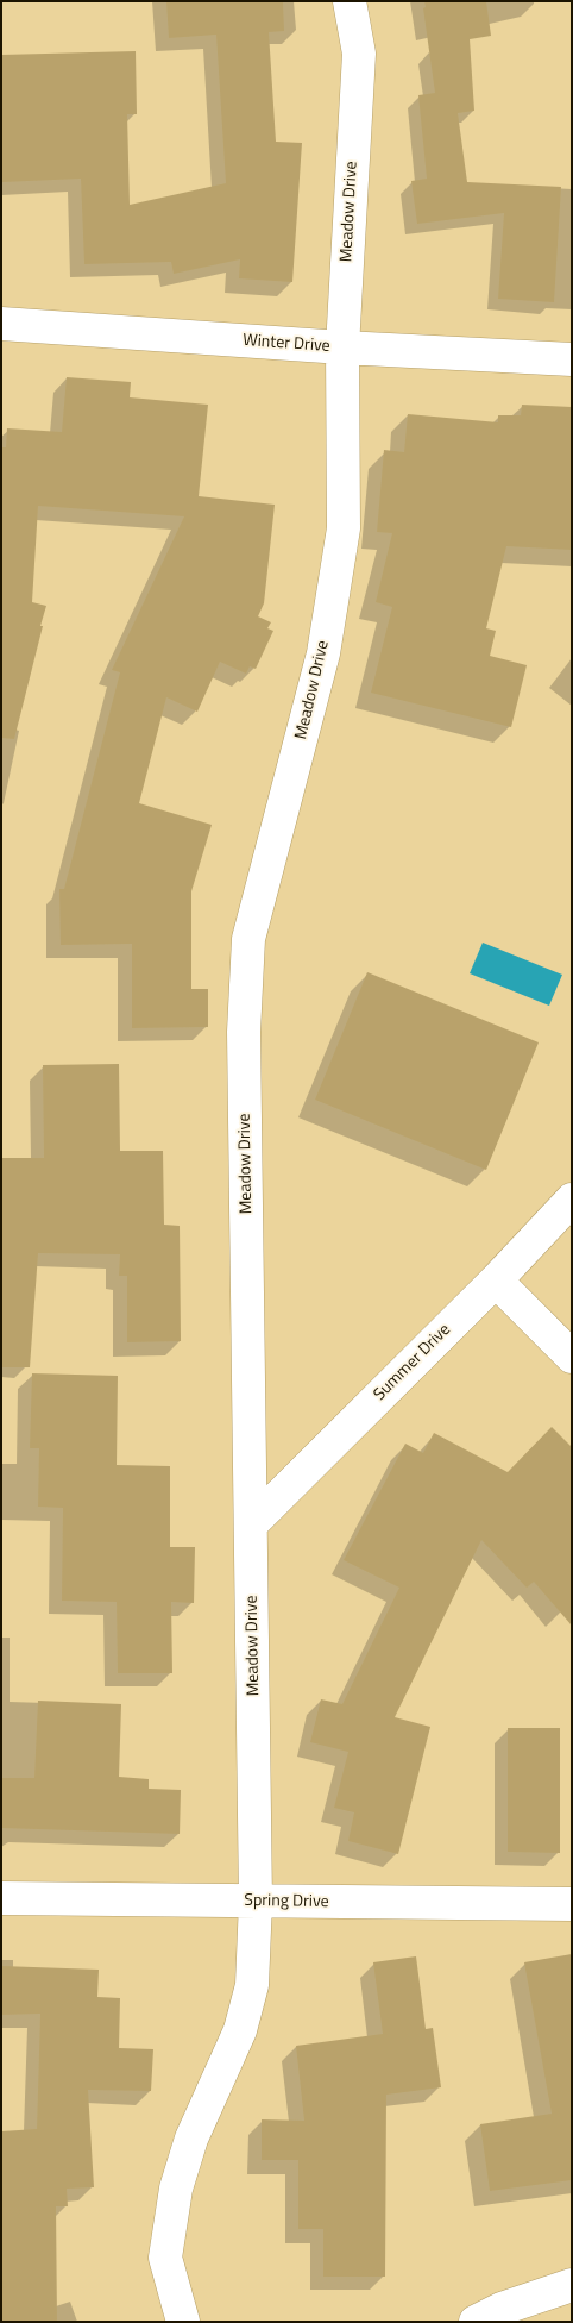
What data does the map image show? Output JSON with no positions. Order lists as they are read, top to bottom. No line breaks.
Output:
{"streets":{"street":["Meadow Drive","Winter Drive","Summer Drive","Spring Drive"]},"crossings":[["Meadow Drive","Winter Drive"],["Meadow Drive","Summer Drive"],["Meadow Drive","Spring Drive"]]}
